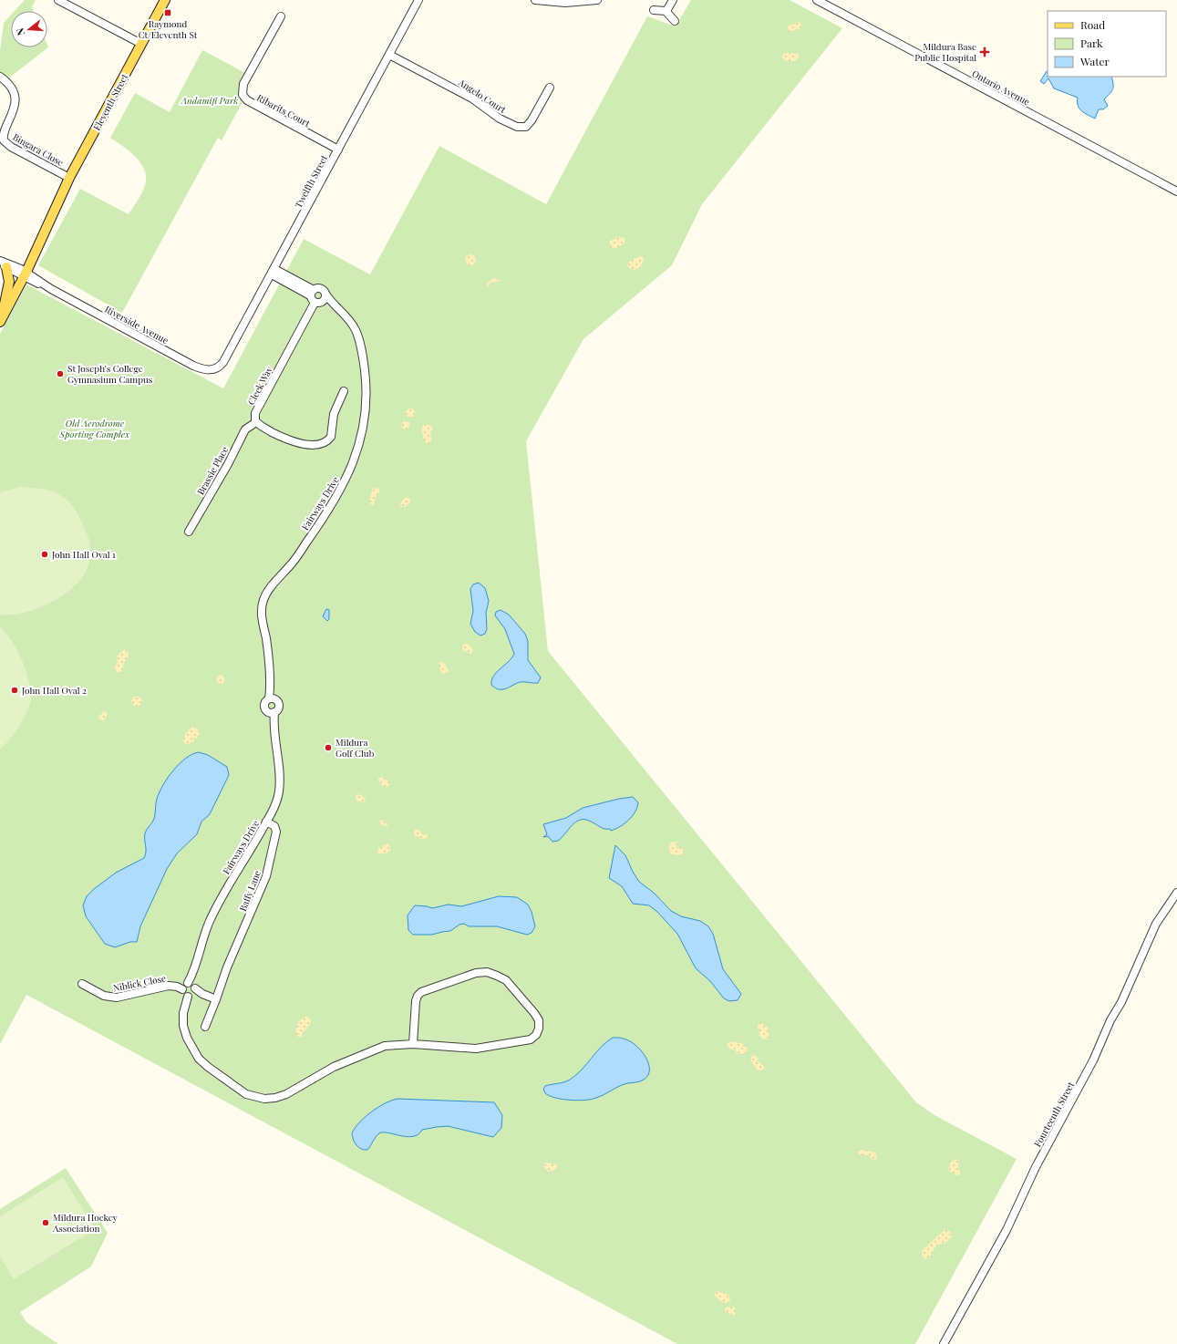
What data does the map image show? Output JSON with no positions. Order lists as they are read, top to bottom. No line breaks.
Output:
{"streets":{"main road":["Eleventh Street"],"street":["Ontario Avenue","Angelo Court","Ribarits Court","Bingara Close","Twelfth Street","Riverside Avenue","Cleek Way","Brassie Place","Fairways Drive","Baffy Lane","Niblick Close","Fourteenth Street"]},"crossings":[["Angelo Court","Twelfth Street"],["Eleventh Street","Bingara Close"],["Eleventh Street","Riverside Avenue"],["Ribarits Court","Twelfth Street"],["Twelfth Street","Riverside Avenue"],["Cleek Way","Brassie Place"],["Cleek Way","Fairways Drive"],["Fairways Drive","Baffy Lane"],["Fairways Drive","Niblick Close"]],"parks":["Andamifi Park","Old Aerodrome Sporting Complex"],"places":{"transit":["Raymond Ct/Eleventh St"],"health":["Mildura Base Public Hospital"],"other":["St Joseph's College Gymnasium Campus","John Hall Oval 1","John Hall Oval 2","Mildura Golf Club","Mildura Hockey Association"]},"legend":["Road","Park","Water"],"north":"left"}
